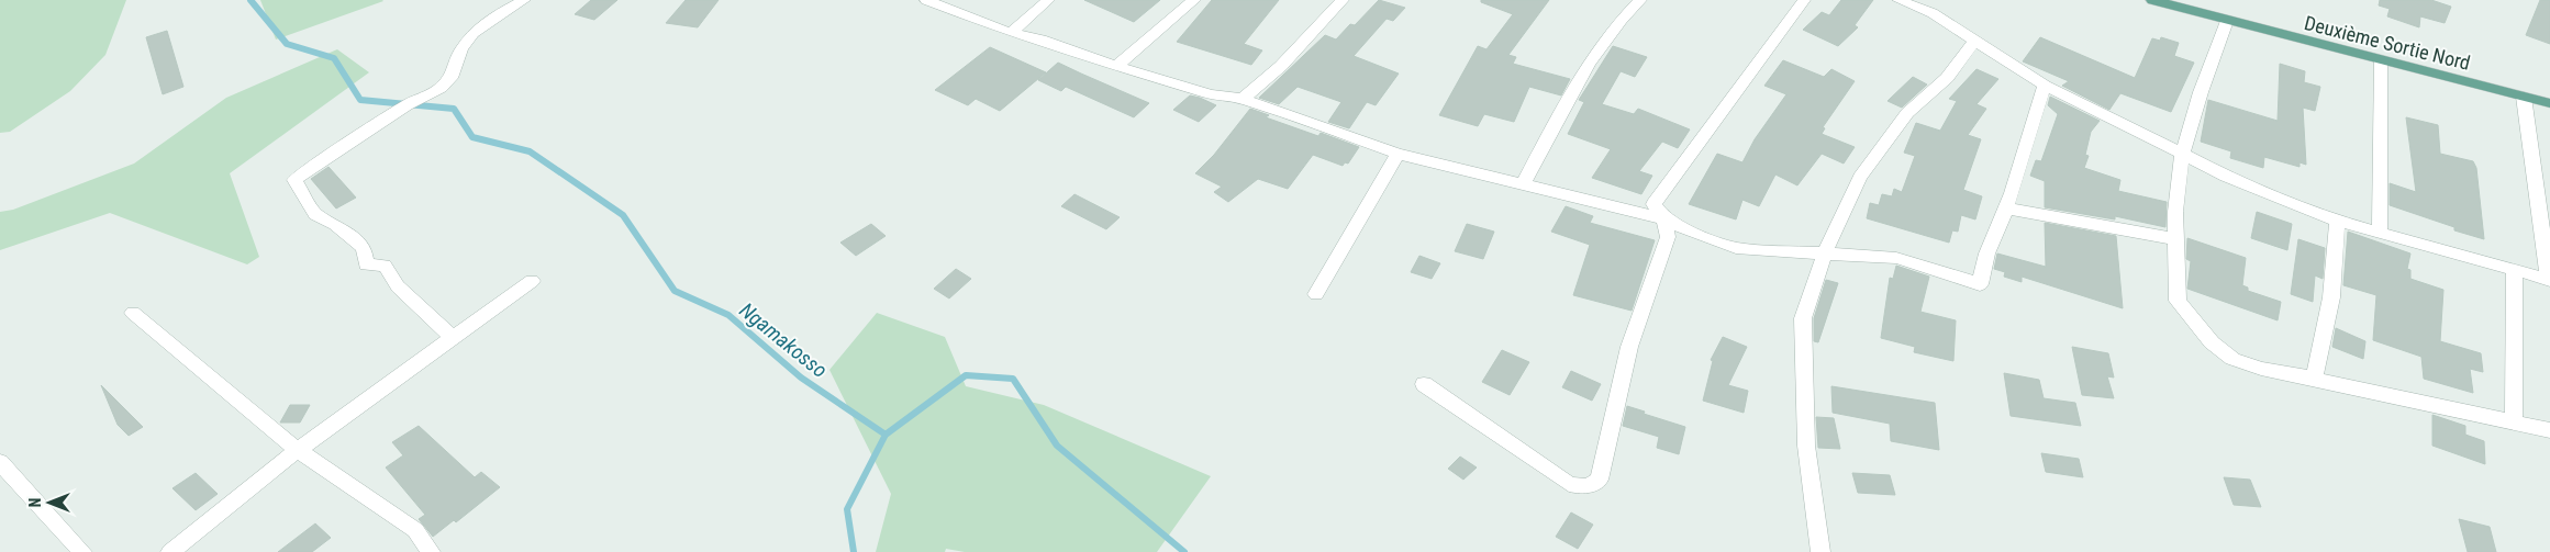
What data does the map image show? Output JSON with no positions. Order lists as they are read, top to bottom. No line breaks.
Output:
{"streets":{"main road":["Deuxième Sortie Nord"]},"water":["Ngamakosso"],"north":"left"}
